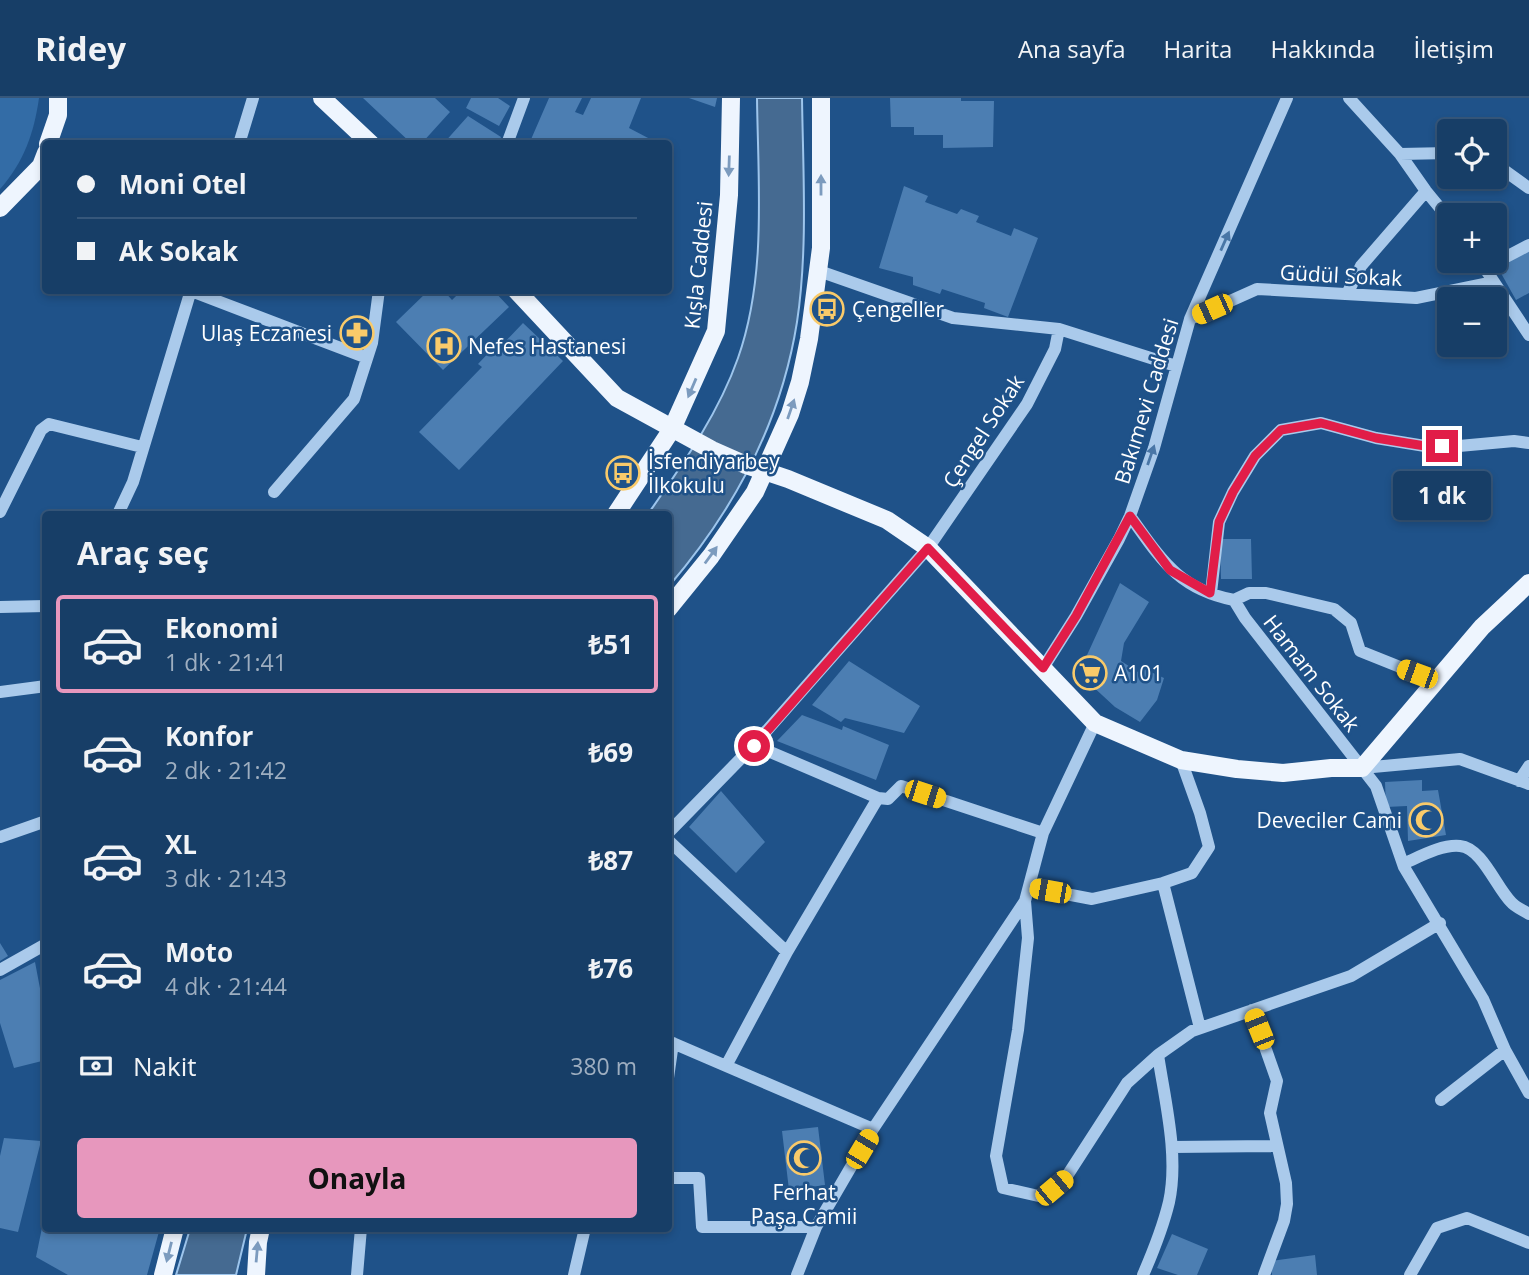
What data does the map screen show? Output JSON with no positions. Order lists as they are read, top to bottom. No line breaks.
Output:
{"streets":{"main road":["Kışla Caddesi"],"street":["Güdül Sokak","Bakımevi Caddesi","Çengel Sokak","Hamam Sokak"]},"crossings":[["Güdül Sokak","Bakımevi Caddesi"]],"one_way":["Bakımevi Caddesi"],"places":{"bus stop":["Çengeller","İsfendiyarbey İlkokulu"],"pharmacy":["Ulaş Eczanesi"],"hospital":["Nefes Hastanesi"],"supermarket":["A101"],"mosque":["Deveciler Cami","Ferhat Paşa Camii"]},"page":{"header":"Ridey","nav":["Ana sayfa","Harita","Hakkında","İletişim"],"map_buttons":["+","−"],"banner":["Moni Otel","Ak Sokak"],"bubble":"1 dk","heading":"Araç seç","list":[{"name":"Ekonomi","note":"1 dk · 21:41","value":"₺51"},{"name":"Konfor","note":"2 dk · 21:42","value":"₺69"},{"name":"XL","note":"3 dk · 21:43","value":"₺87"},{"name":"Moto","note":"4 dk · 21:44","value":"₺76"}],"pay":["Nakit","380 m"],"buttons":"Onayla"}}
